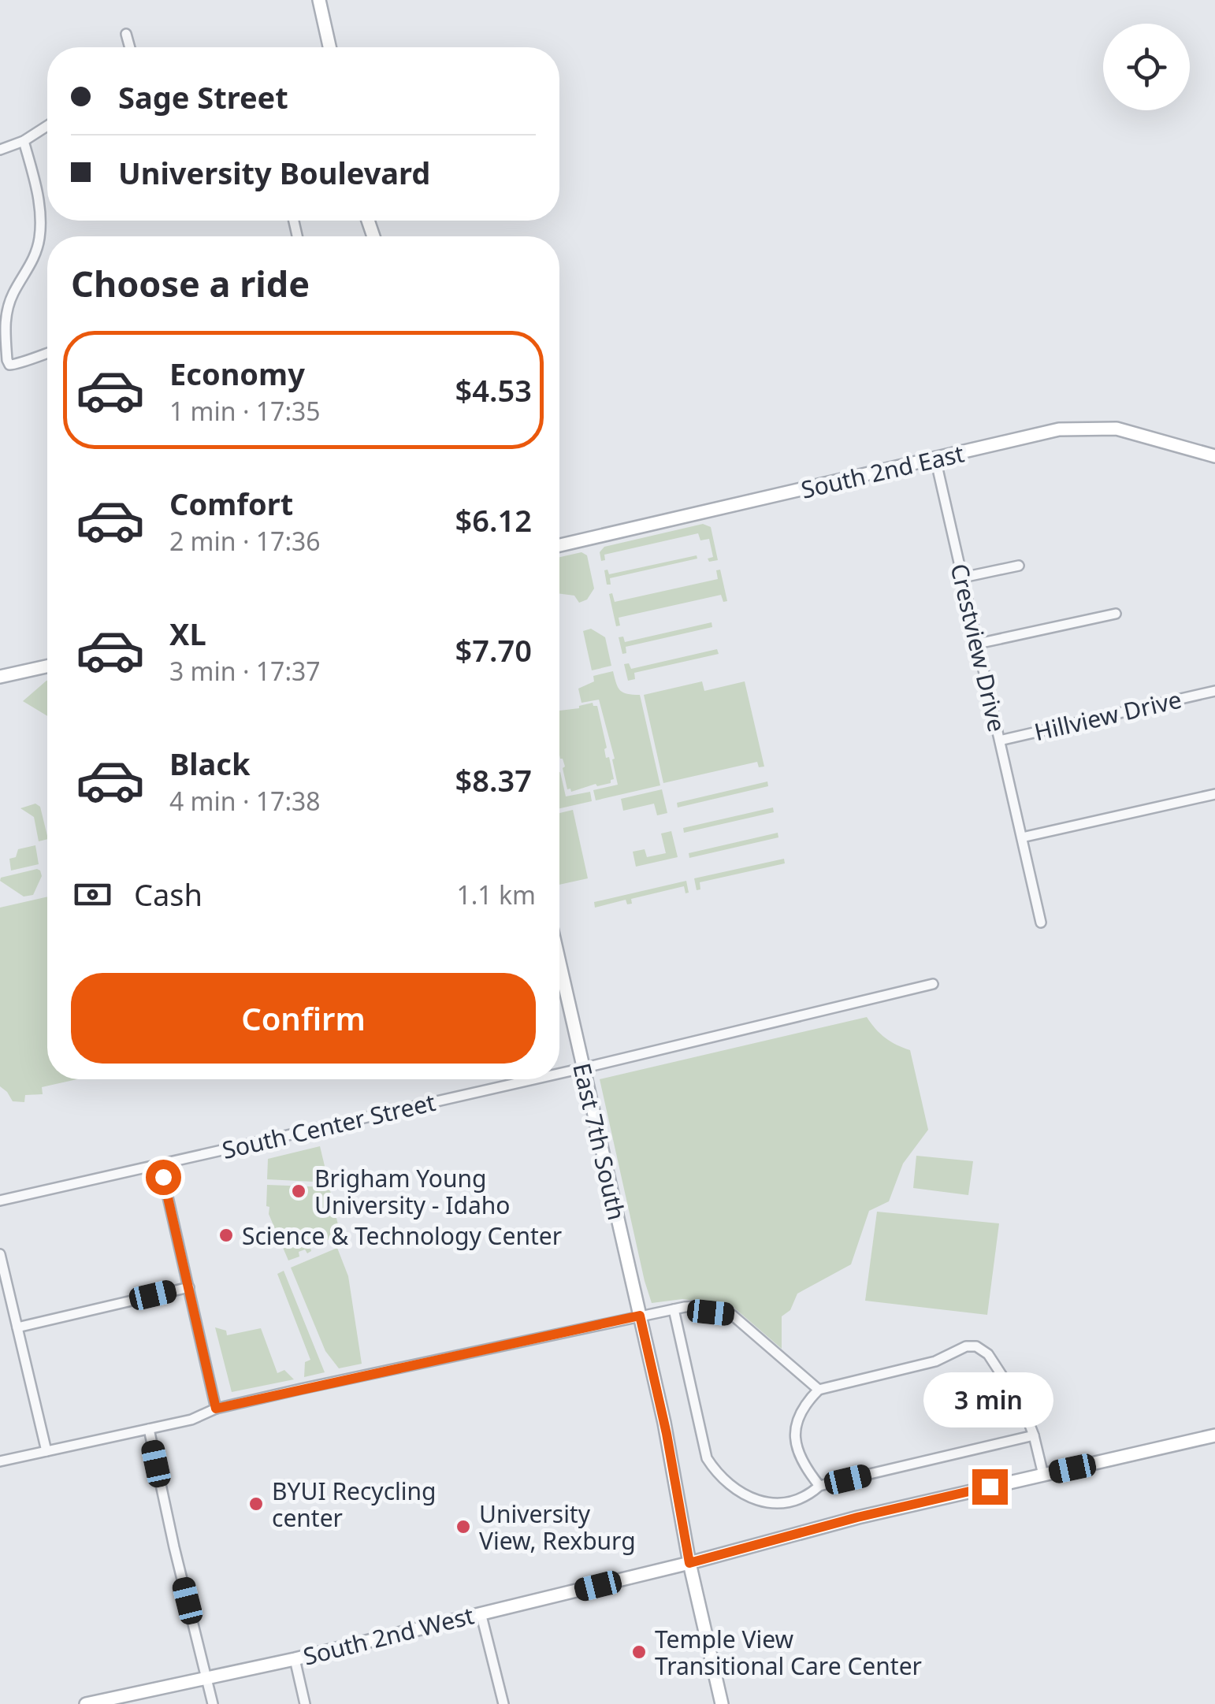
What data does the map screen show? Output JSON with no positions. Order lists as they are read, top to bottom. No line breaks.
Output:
{"streets":{"main road":["South 2nd East","East 7th South","South 2nd West"],"street":["Crestview Drive","Hillview Drive","South Center Street"]},"crossings":[["South 2nd East","Crestview Drive"],["Crestview Drive","Hillview Drive"],["South Center Street","East 7th South"],["East 7th South","South 2nd West"]],"places":["Brigham Young University - Idaho","Science & Technology Center","BYUI Recycling center","University View, Rexburg","Temple View Transitional Care Center"],"page":{"banner":["Sage Street","University Boulevard"],"heading":"Choose a ride","list":[{"name":"Economy","note":"1 min · 17:35","value":"$4.53"},{"name":"Comfort","note":"2 min · 17:36","value":"$6.12"},{"name":"XL","note":"3 min · 17:37","value":"$7.70"},{"name":"Black","note":"4 min · 17:38","value":"$8.37"}],"pay":["Cash","1.1 km"],"buttons":"Confirm","bubble":"3 min"}}
